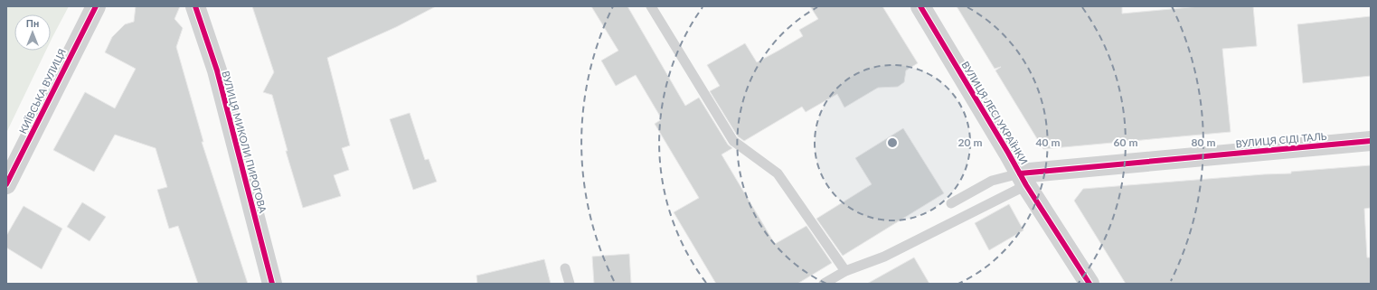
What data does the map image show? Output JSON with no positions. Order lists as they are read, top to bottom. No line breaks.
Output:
{"streets":{"street":["КИЇВСЬКА ВУЛИЦЯ","ВУЛИЦЯ ЛЕСІ УКРАЇНКИ","ВУЛИЦЯ СІДІ ТАЛЬ","ВУЛИЦЯ МИКОЛИ ПИРОГОВА"]},"crossings":[["ВУЛИЦЯ ЛЕСІ УКРАЇНКИ","ВУЛИЦЯ СІДІ ТАЛЬ"]],"north":"top","rings":["20 m","40 m","60 m","80 m"]}
